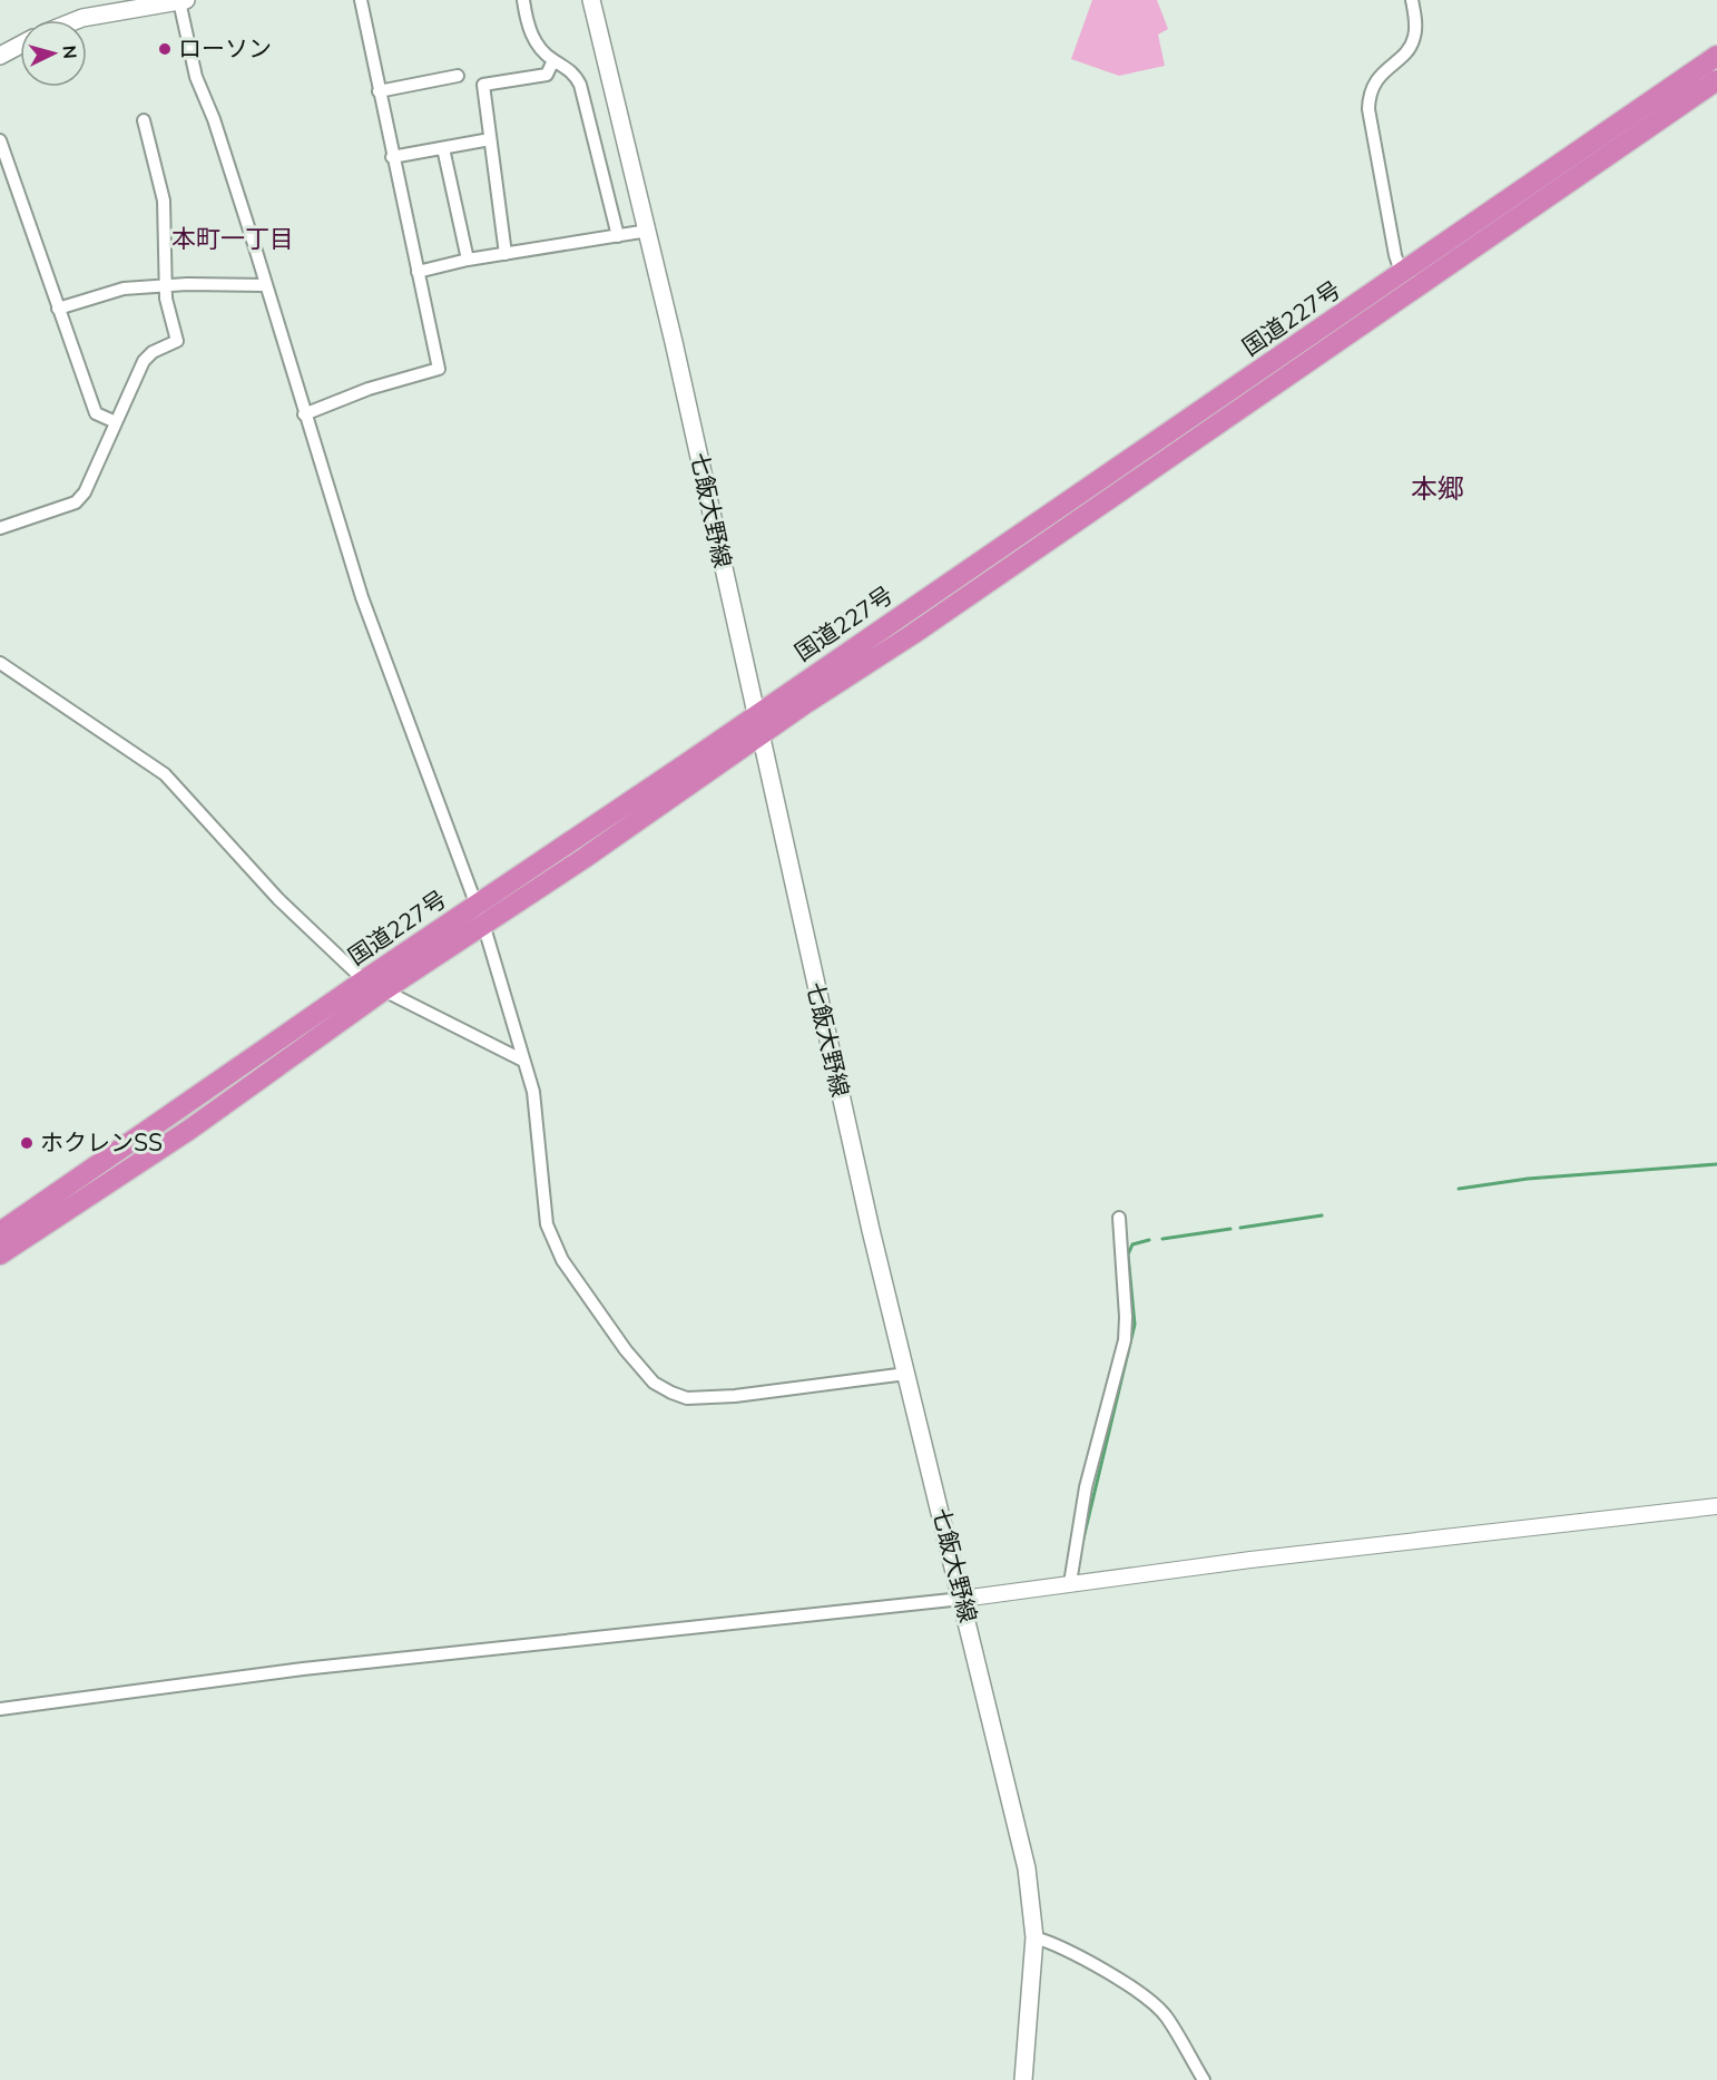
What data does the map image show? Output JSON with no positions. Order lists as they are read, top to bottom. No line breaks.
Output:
{"streets":{"highway":["国道227号"],"main road":["七飯大野線"]},"crossings":[["国道227号","七飯大野線"]],"districts":["本町一丁目","本郷"],"places":["ローソン","ホクレンSS"],"north":"right"}
